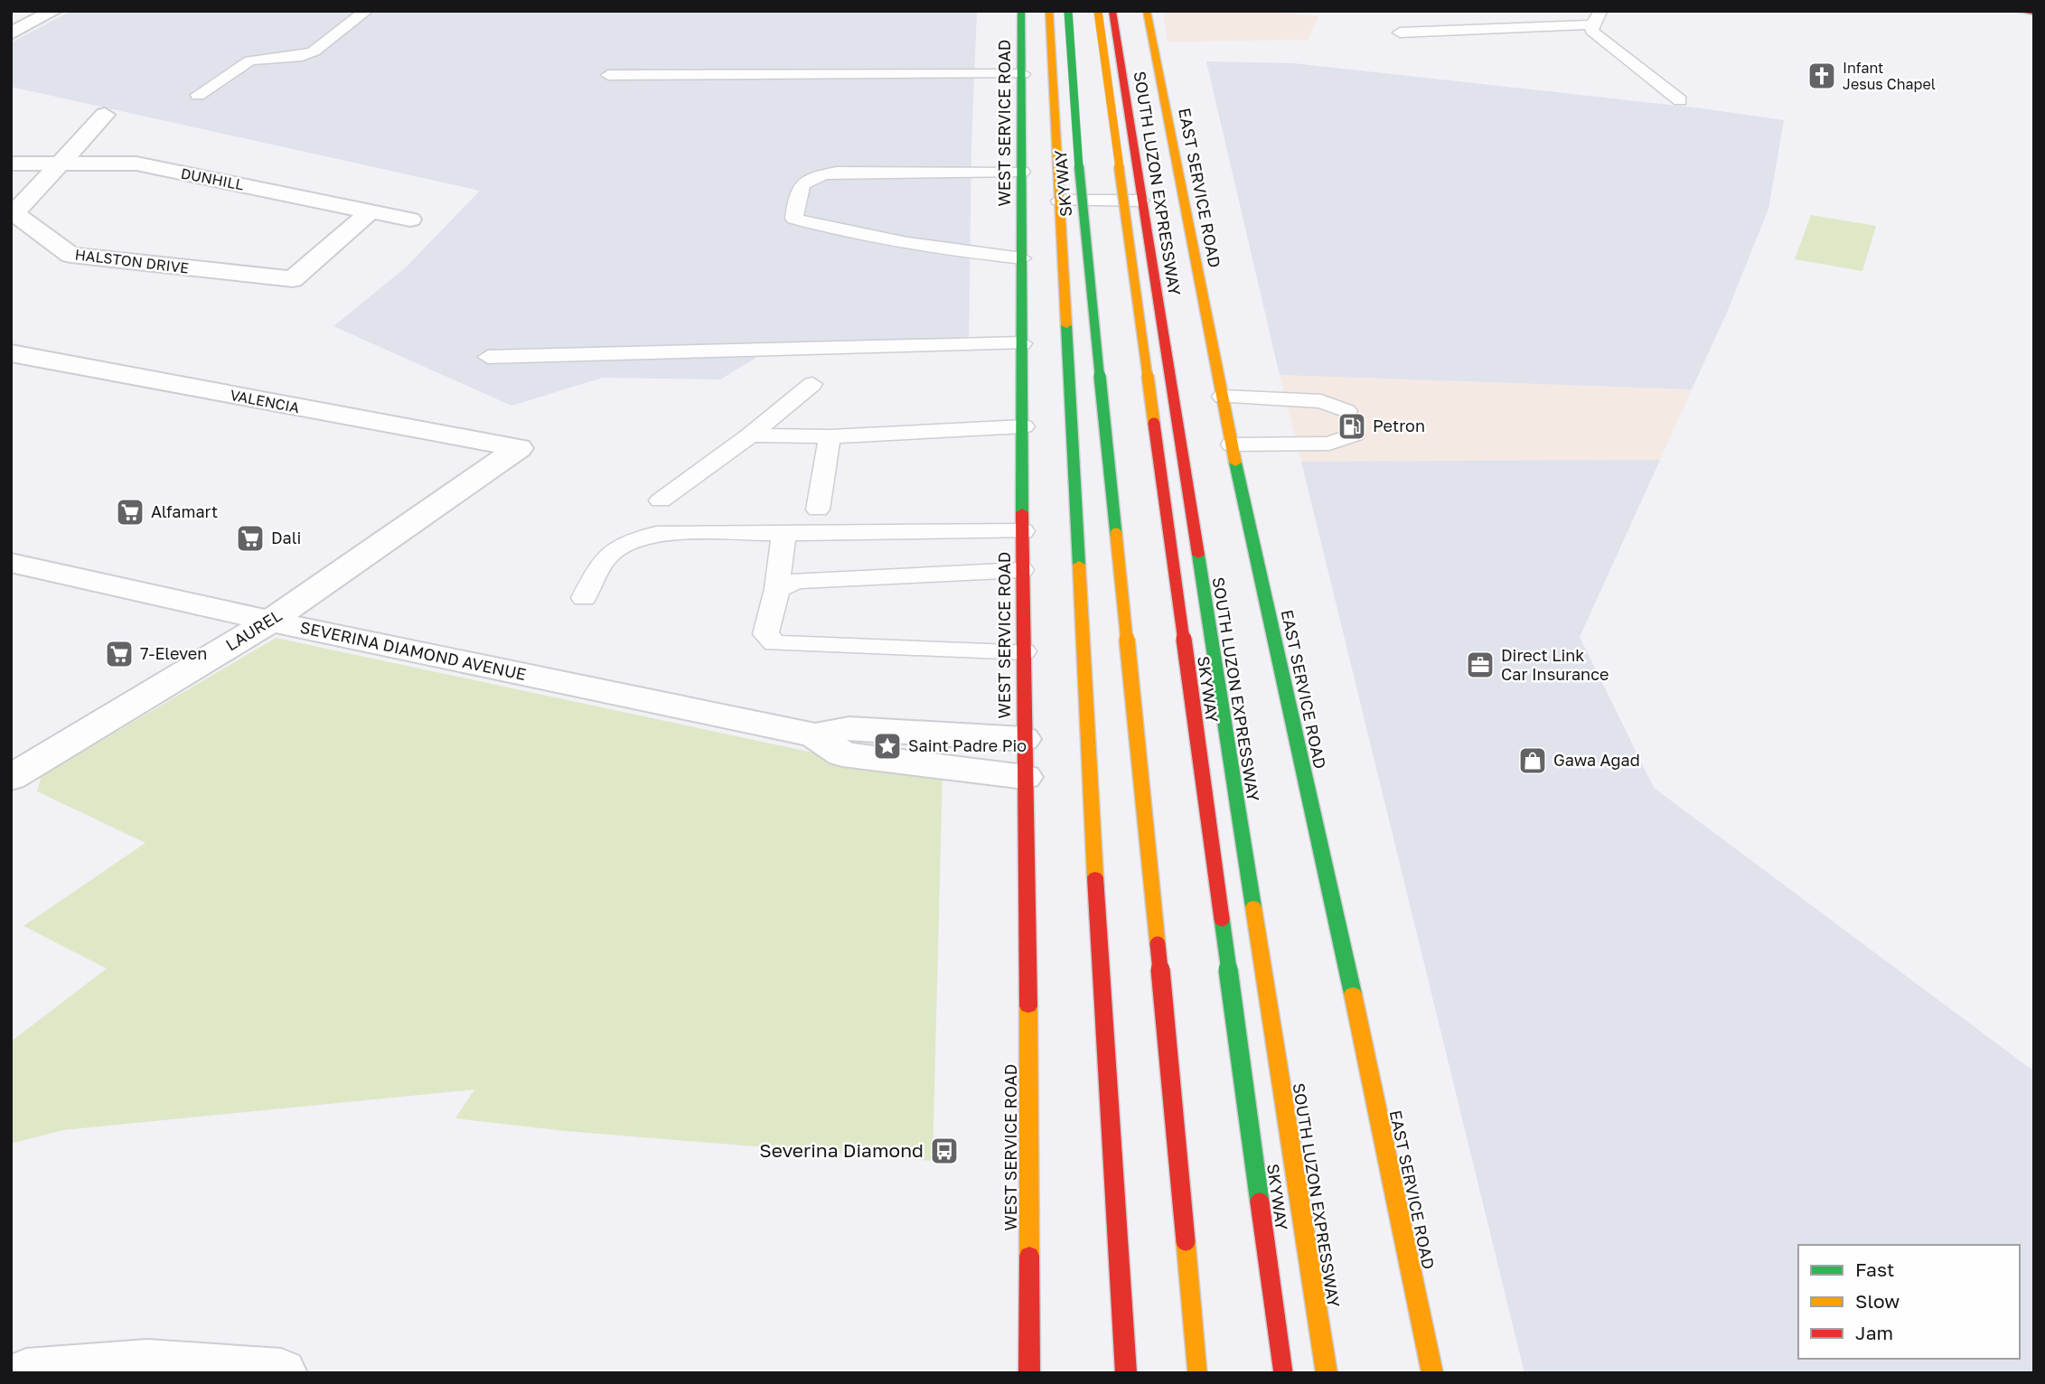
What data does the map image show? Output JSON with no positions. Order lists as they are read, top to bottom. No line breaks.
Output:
{"streets":{"main road":["WEST SERVICE ROAD","SKYWAY","SOUTH LUZON EXPRESSWAY","EAST SERVICE ROAD"],"street":["DUNHILL","HALSTON DRIVE","VALENCIA","LAUREL","SEVERINA DIAMOND AVENUE"]},"crossings":[["WEST SERVICE ROAD","SEVERINA DIAMOND AVENUE"],["DUNHILL","HALSTON DRIVE"],["VALENCIA","LAUREL"],["LAUREL","SEVERINA DIAMOND AVENUE"]],"places":{"church":["Infant Jesus Chapel"],"fuel station":["Petron"],"supermarket":["Alfamart","Dali","7-Eleven"],"office":["Direct Link Car Insurance"],"place":["Saint Padre Pio"],"shop":["Gawa Agad"],"bus stop":["Severina Diamond"]},"legend":["Fast","Slow","Jam"]}
